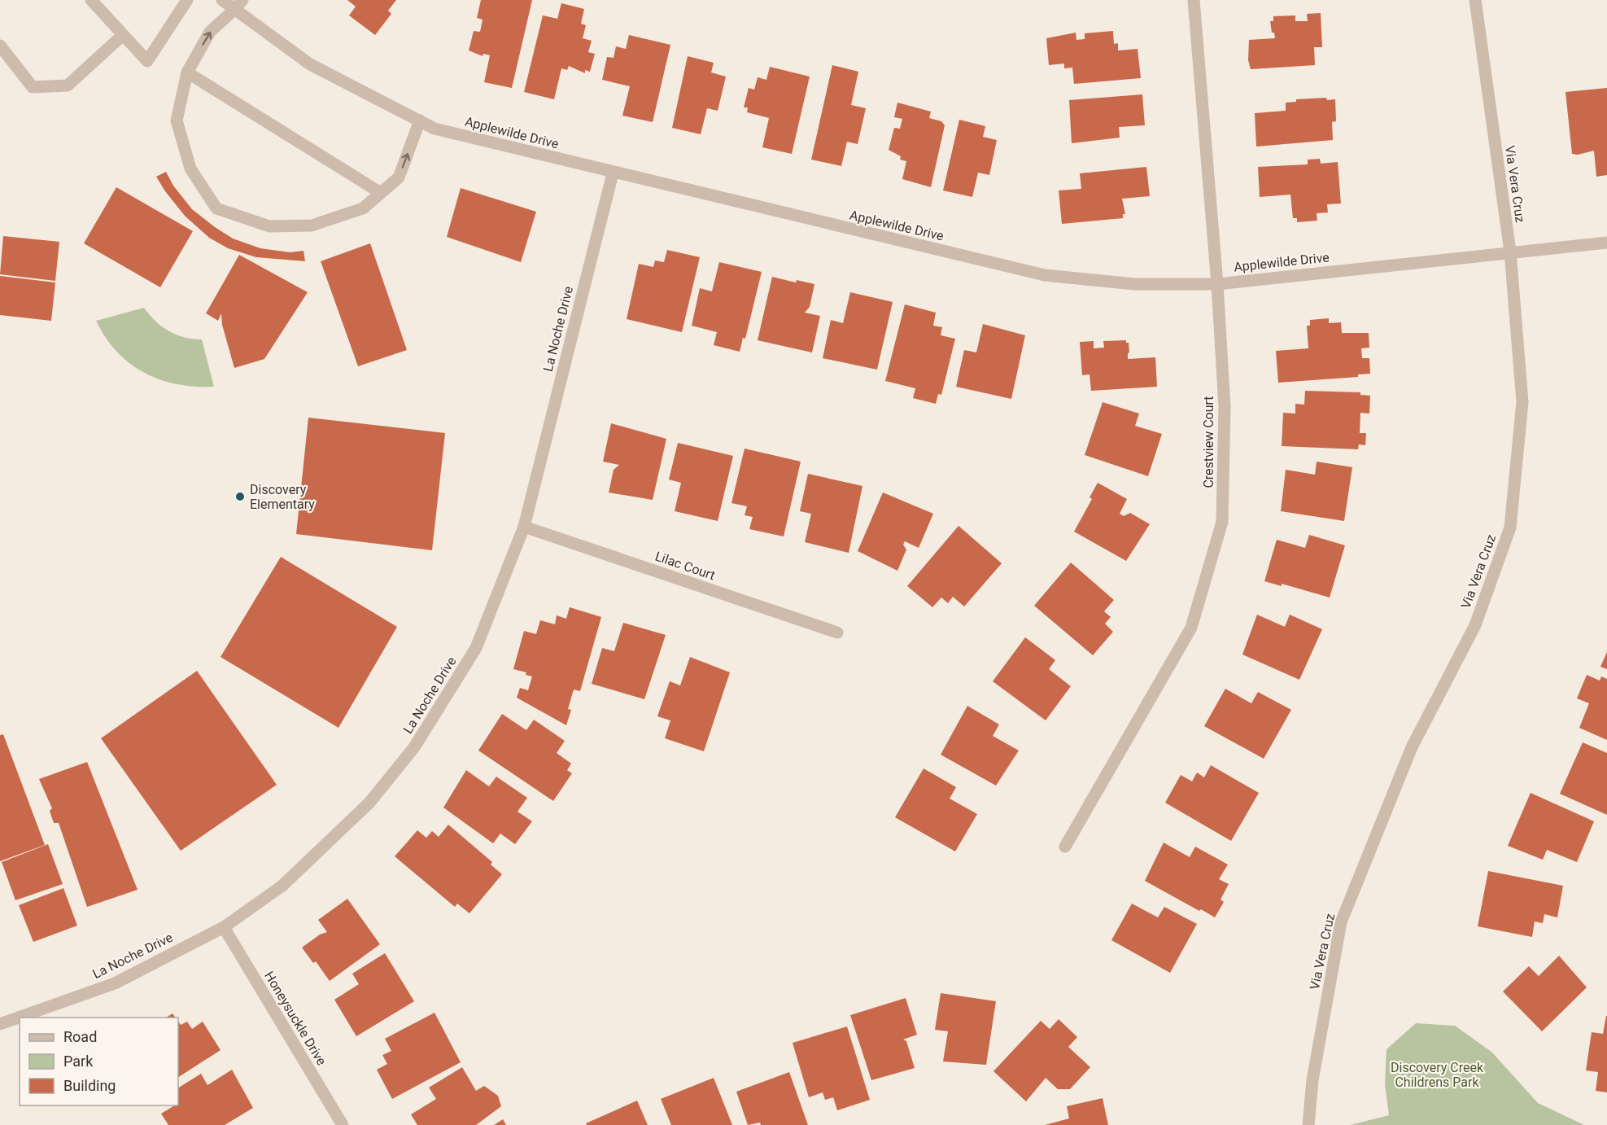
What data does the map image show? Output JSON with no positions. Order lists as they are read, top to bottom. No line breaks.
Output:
{"streets":{"street":["Applewilde Drive","Via Vera Cruz","La Noche Drive","Crestview Court","Lilac Court","Honeysuckle Drive"]},"crossings":[["Applewilde Drive","Via Vera Cruz"],["Applewilde Drive","La Noche Drive"],["Applewilde Drive","Crestview Court"],["La Noche Drive","Lilac Court"],["La Noche Drive","Honeysuckle Drive"]],"parks":["Discovery Creek Childrens Park"],"places":["Discovery Elementary"],"legend":["Road","Park","Building"]}
